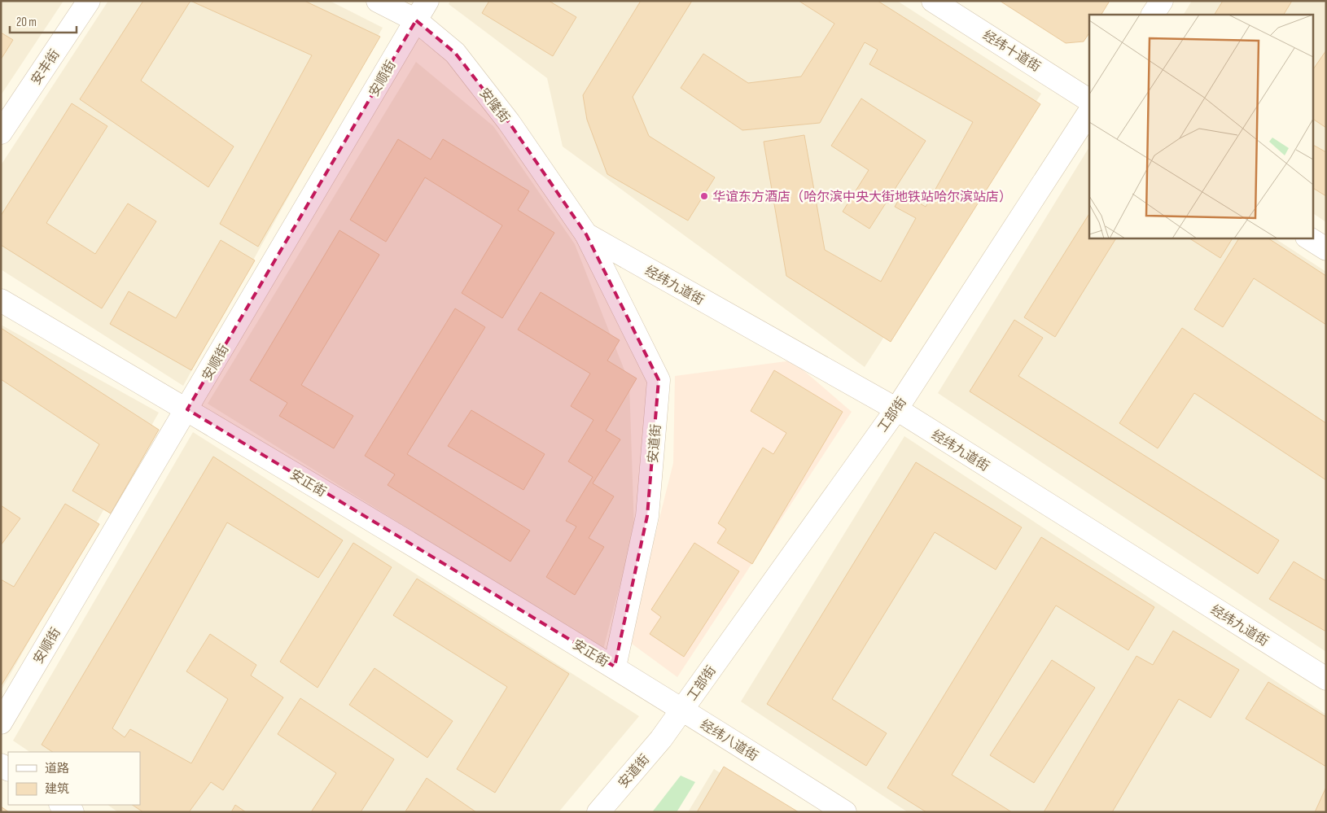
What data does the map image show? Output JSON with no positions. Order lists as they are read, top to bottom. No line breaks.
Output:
{"streets":{"street":["经纬十道街","安丰街","安顺街","安隆街","经纬九道街","工部街","安道街","安正街","经纬八道街"]},"crossings":[["安顺街","安隆街"],["安顺街","安正街"],["安隆街","经纬九道街"],["安隆街","安道街"],["经纬九道街","工部街"],["经纬九道街","安道街"],["工部街","安道街"],["工部街","经纬八道街"],["安道街","安正街"],["安道街","经纬八道街"],["安正街","经纬八道街"]],"places":["华谊东方酒店（哈尔滨中央大街地铁站哈尔滨站店）"],"legend":["道路","建筑"],"scale_bar":"20 m"}
